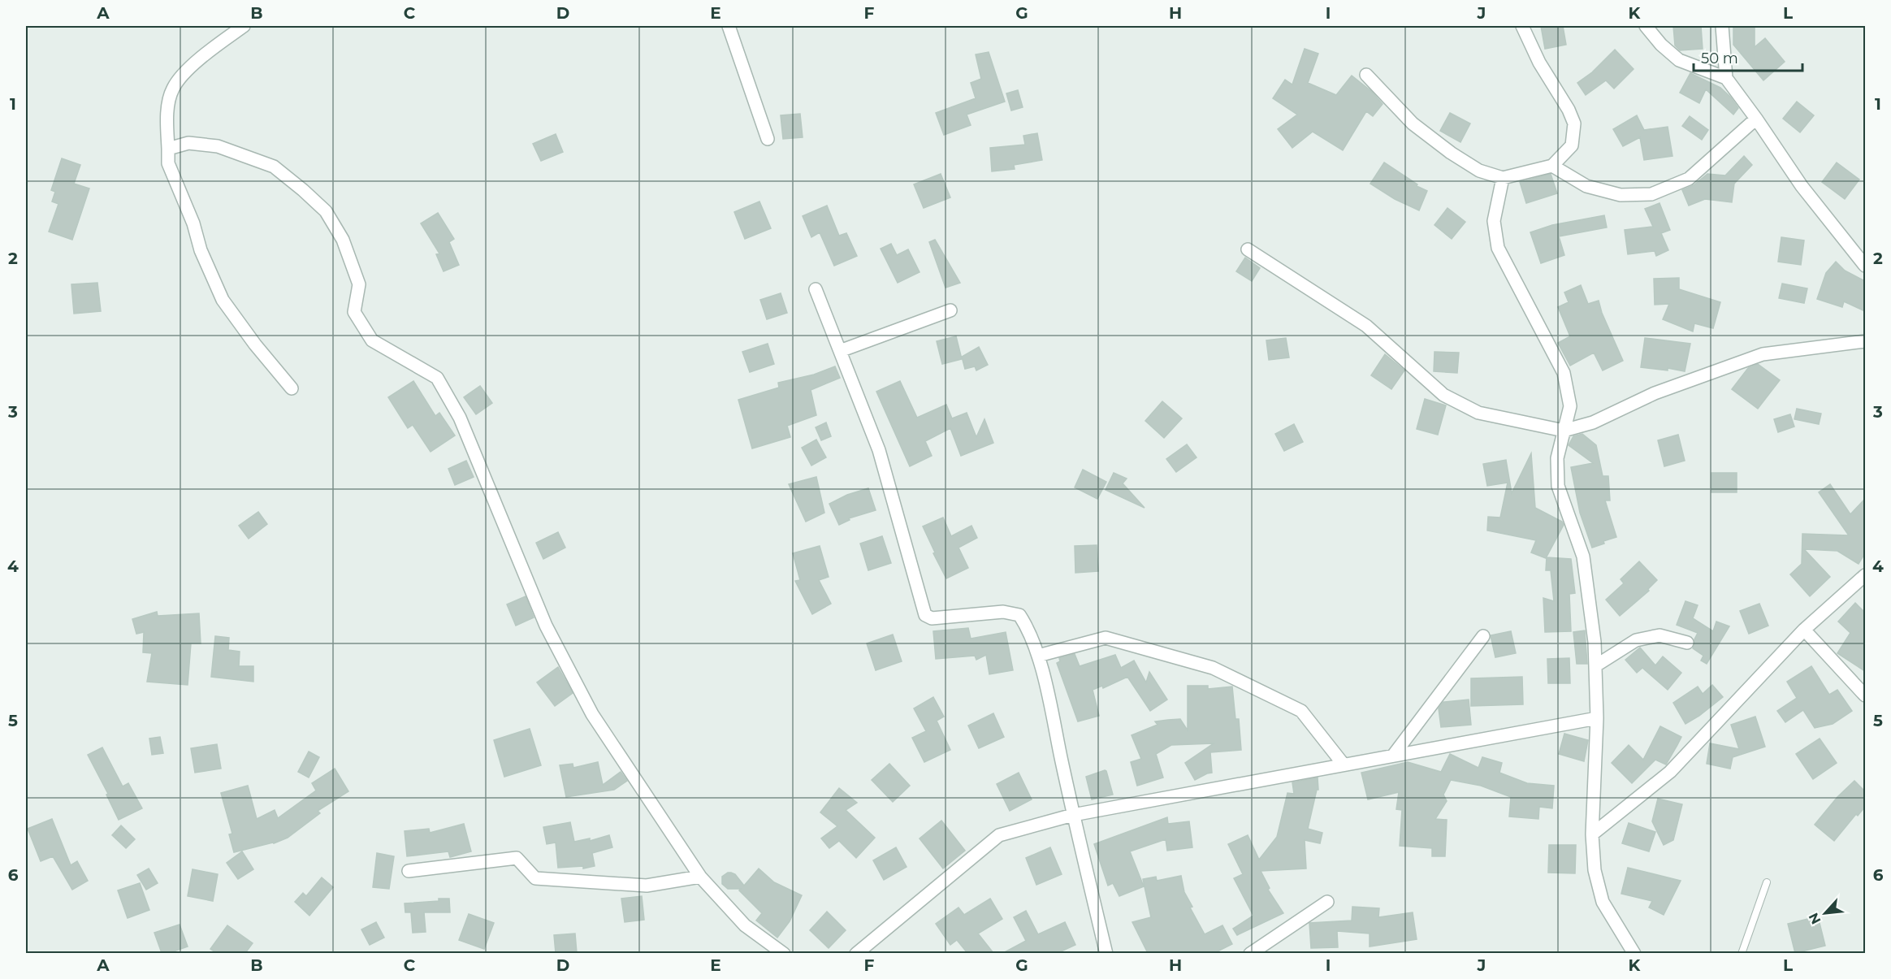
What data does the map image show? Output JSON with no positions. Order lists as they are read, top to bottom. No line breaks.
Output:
{"scale_bar":"50 m","north":"bottom left","grid":{"columns":["A","B","C","D","E","F","G","H","I","J","K","L"],"rows":["1","2","3","4","5","6"]}}
